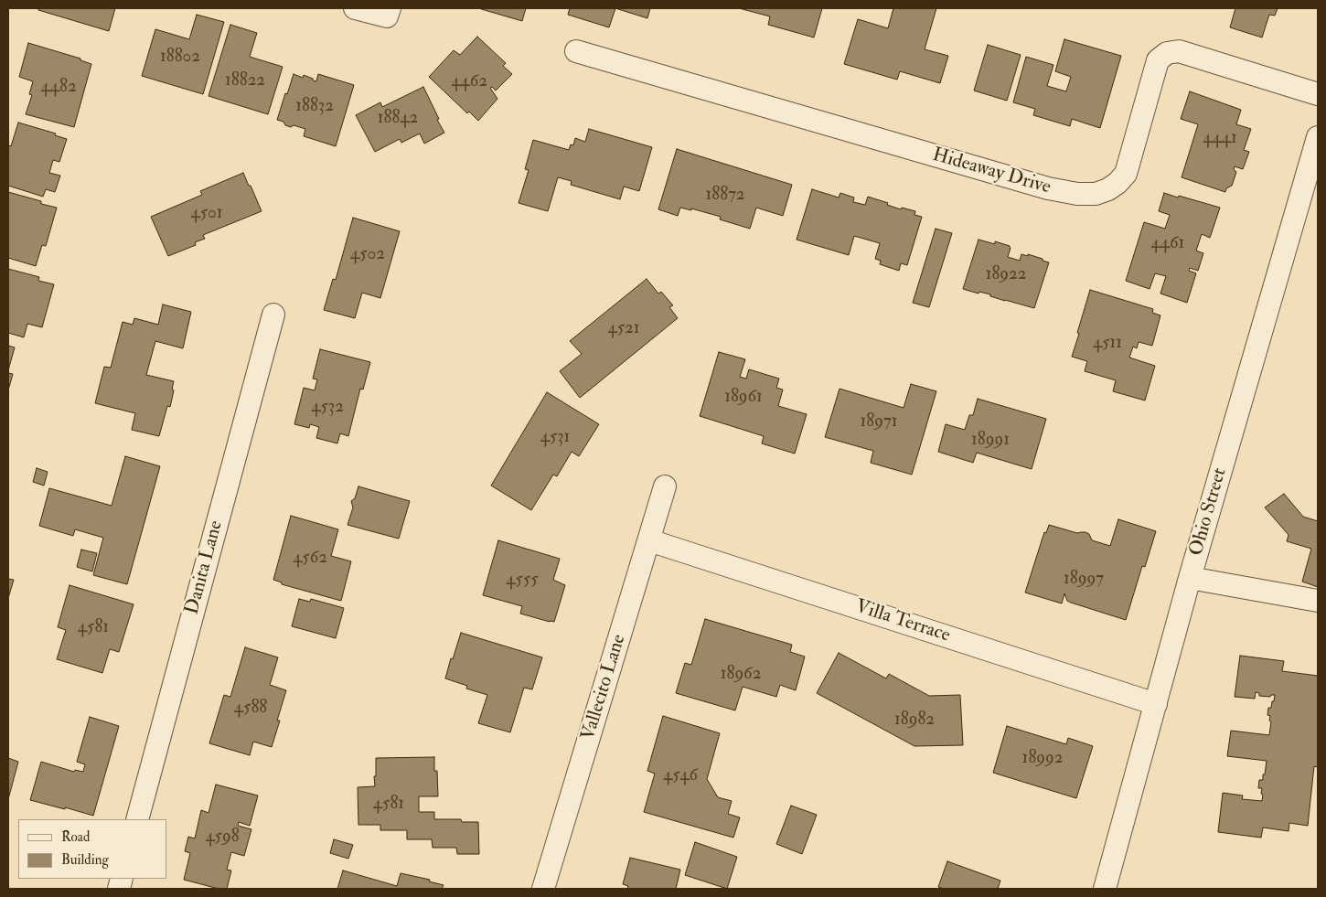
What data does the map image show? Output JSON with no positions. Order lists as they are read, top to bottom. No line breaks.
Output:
{"streets":{"street":["Hideaway Drive","Ohio Street","Danita Lane","Villa Terrace","Vallecito Lane"]},"crossings":[["Ohio Street","Villa Terrace"],["Villa Terrace","Vallecito Lane"]],"house_numbers":["18802","18822","4462","4482","18832","18842","4441","18872","4501","4461","4502","18922","4521","4511","18961","4532","18971","4531","18991","4562","18997","4555","4581","18962","4588","18982","18992","4546","4581","4598"],"legend":["Road","Building"]}
